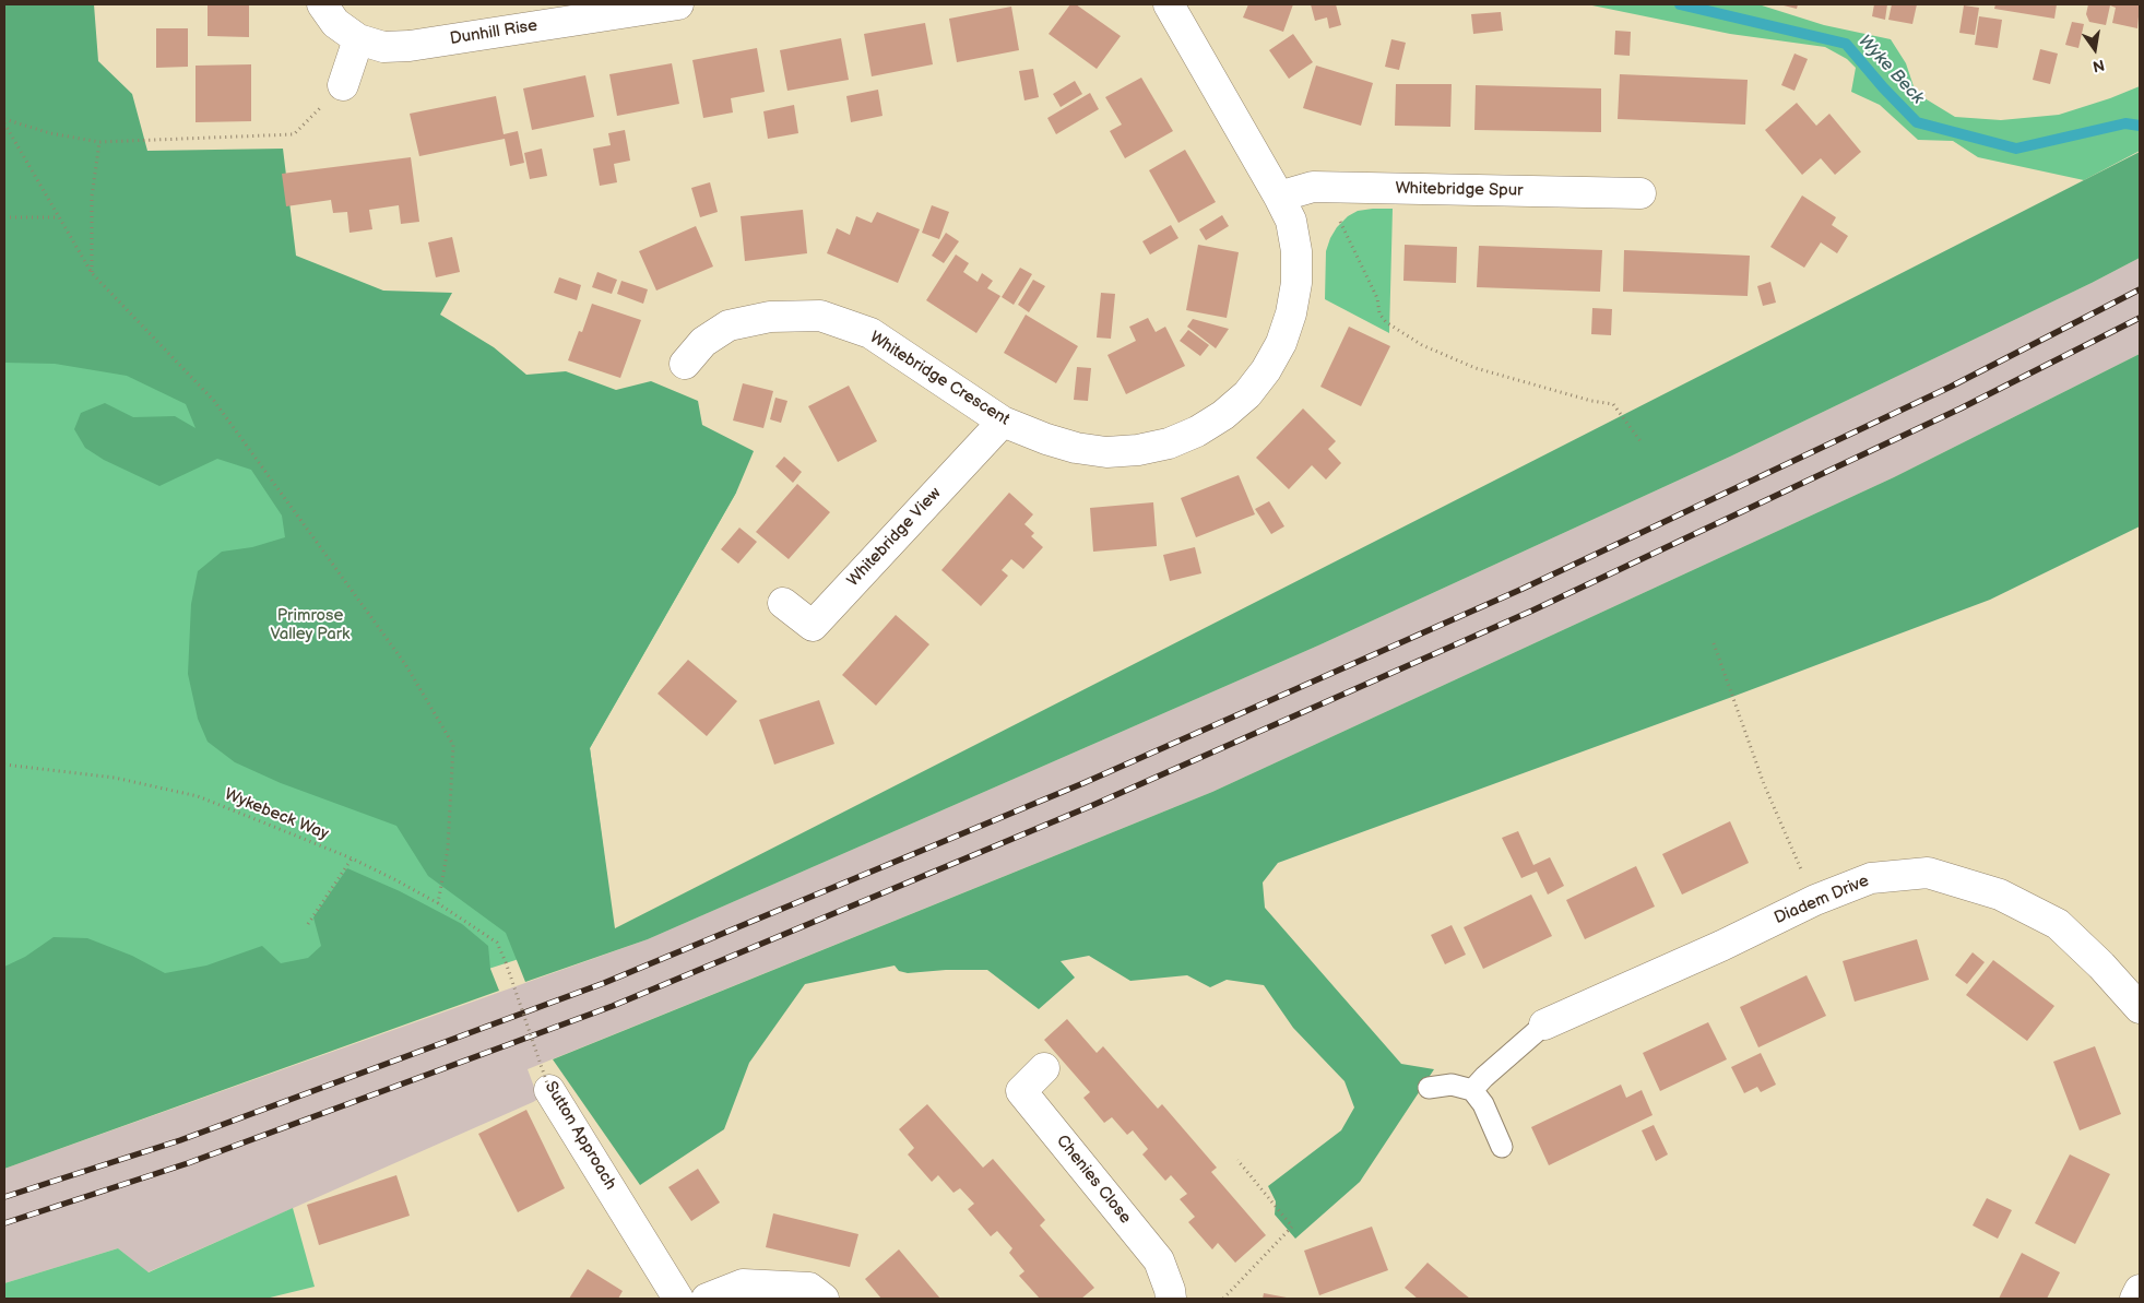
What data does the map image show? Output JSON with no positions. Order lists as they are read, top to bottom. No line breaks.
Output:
{"streets":{"street":["Dunhill Rise","Whitebridge Spur","Whitebridge Crescent","Whitebridge View","Diadem Drive","Sutton Approach","Chenies Close"],"path":["Wykebeck Way"]},"crossings":[["Whitebridge Spur","Whitebridge Crescent"],["Whitebridge Crescent","Whitebridge View"],["Wykebeck Way","Sutton Approach"]],"water":["Wyke Beck"],"parks":["Primrose Valley Park"],"north":"bottom"}
